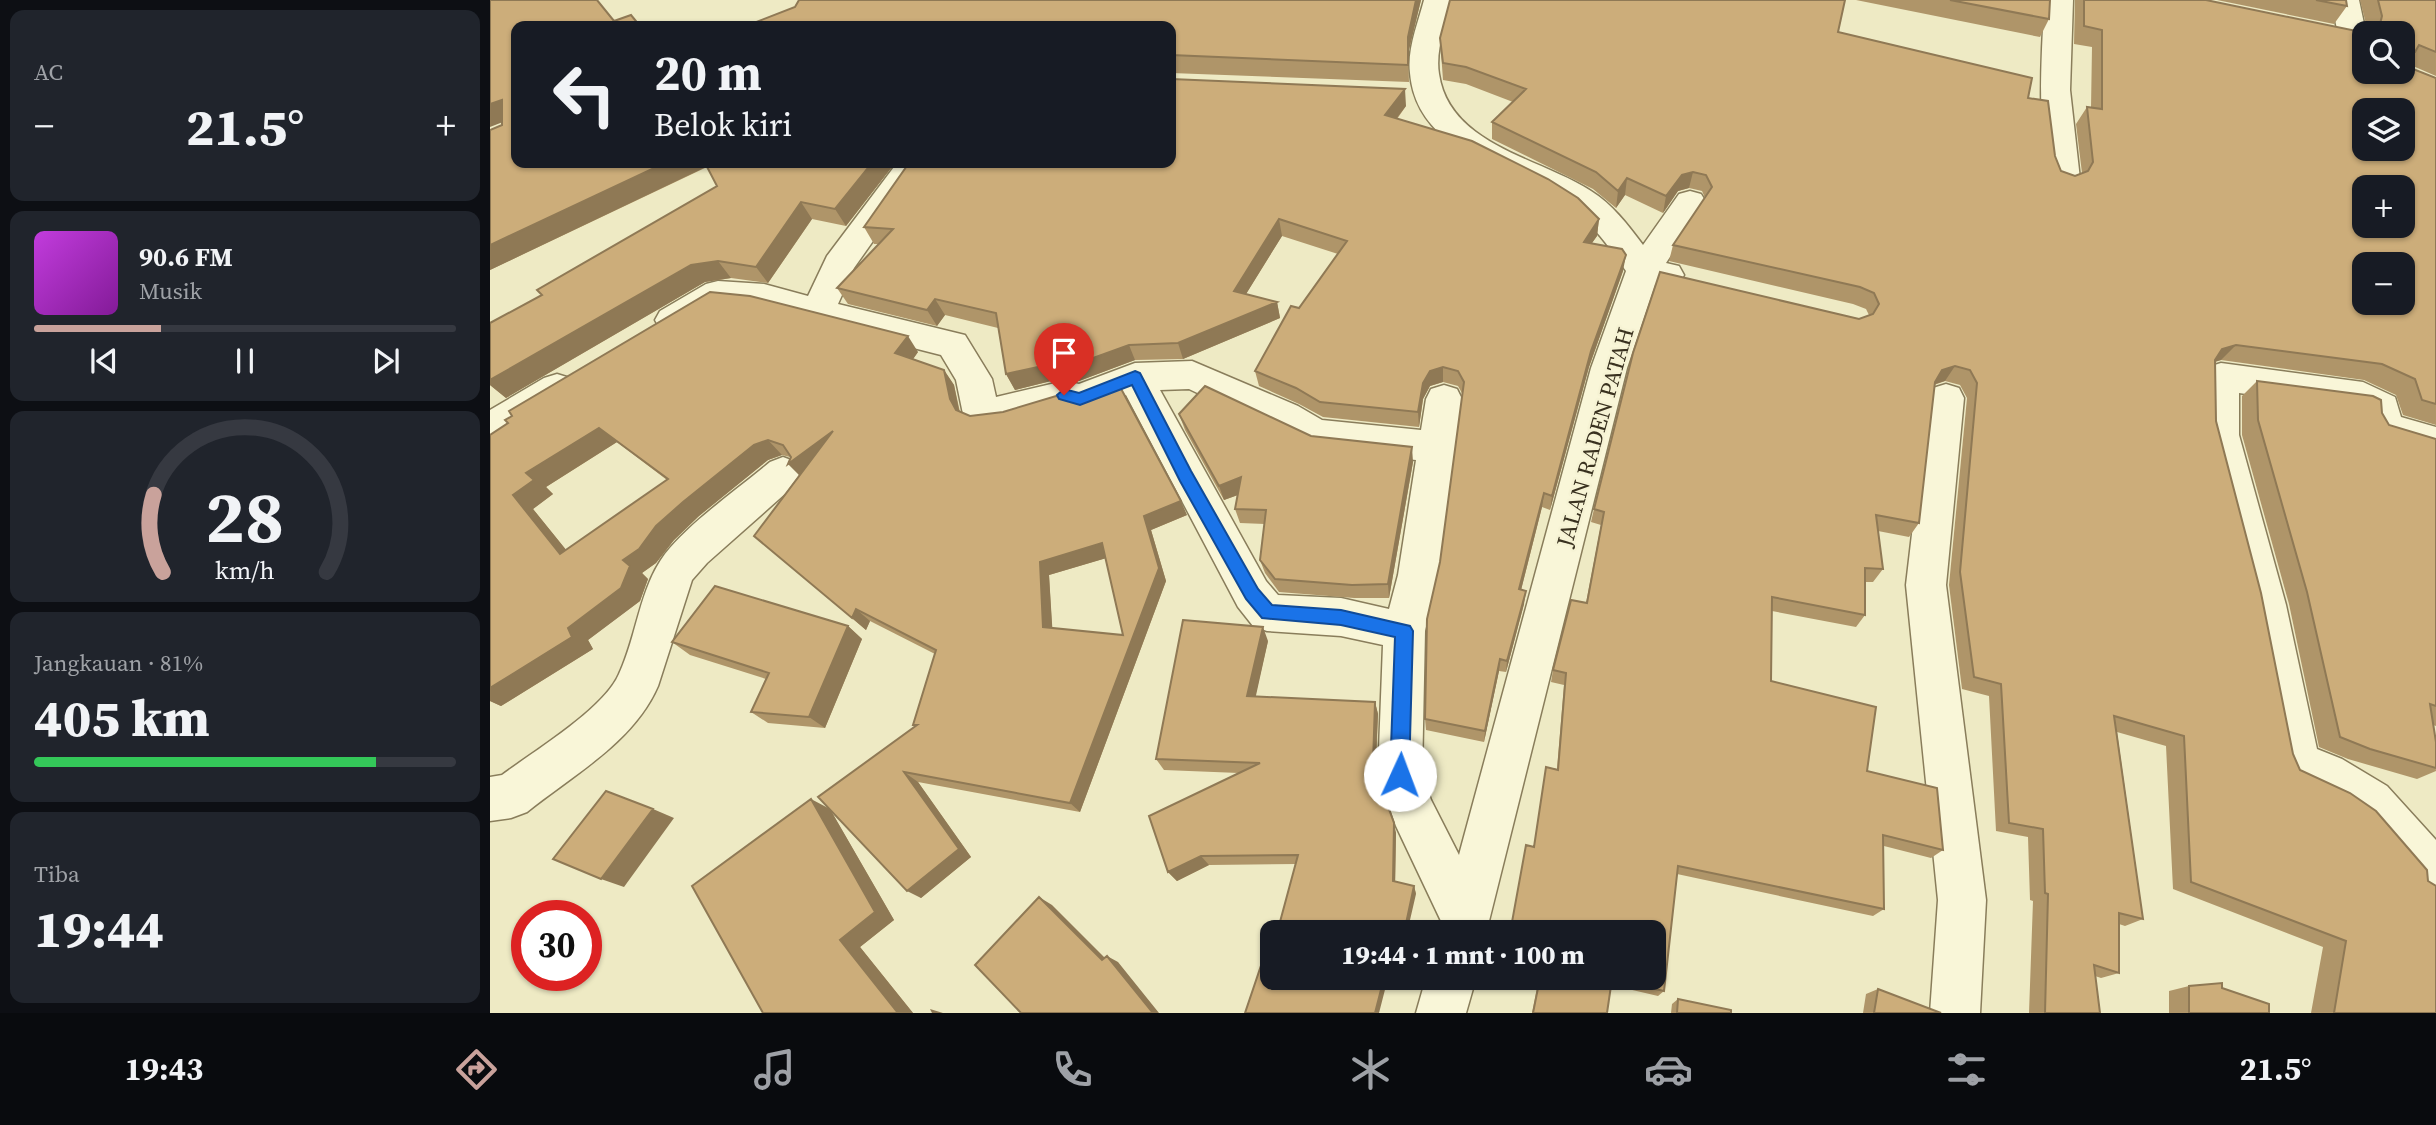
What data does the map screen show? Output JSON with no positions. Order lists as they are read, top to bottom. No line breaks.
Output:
{"streets":{"street":["JALAN RADEN PATAH"]},"page":{"tile":["AC",["Jangkauan · 81%","405 km"],["Tiba","19:44"]],"map_buttons":["+","−"],"turn":["20 m","Belok kiri"],"heat":["−","21.5°","+"],"song":["90.6 FM","Musik"],"limit":"30","trip":"19:44 · 1 mnt · 100 m","tabs":["19:43","21.5°"],"gauge":["28","km/h"]}}
